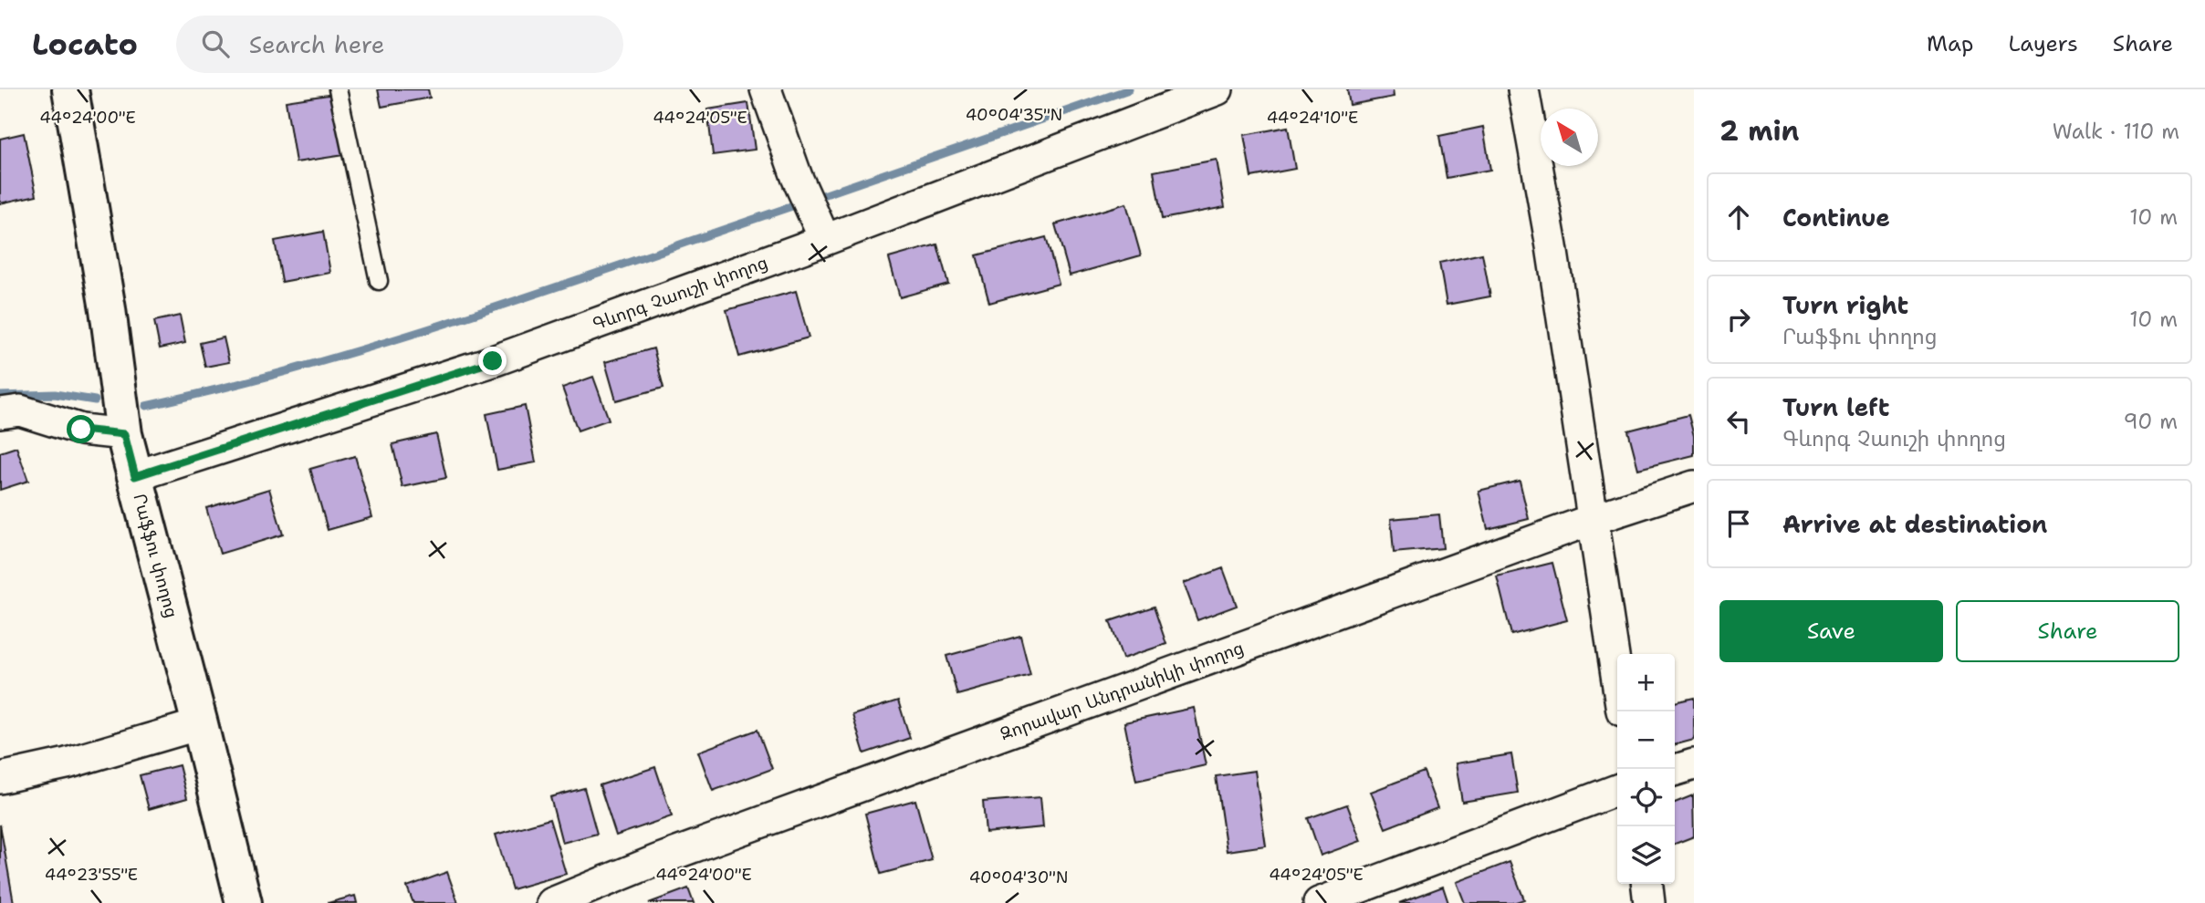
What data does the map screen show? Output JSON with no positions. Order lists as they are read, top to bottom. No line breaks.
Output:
{"streets":{"main road":["Րաֆֆու փողոց"],"street":["Գևորգ Չաուշի փողոց","Զորավար Անդրանիկի փողոց"]},"crossings":[["Գևորգ Չաուշի փողոց","Րաֆֆու փողոց"]],"north":"top left","page":{"header":"Locato","search":"Search here","nav":["Map","Layers","Share"],"heading":["2 min","Walk · 110 m"],"list":[["Continue","10 m"],["Turn right","Րաֆֆու փողոց","10 m"],["Turn left","Գևորգ Չաուշի փողոց","90 m"],"Arrive at destination"],"buttons":["Save","Share"],"map_buttons":["+","−"]},"coordinates":["40°04'35\"N","44°24'00\"E","44°24'05\"E","44°24'10\"E","44°23'55\"E","40°04'30\"N"]}
